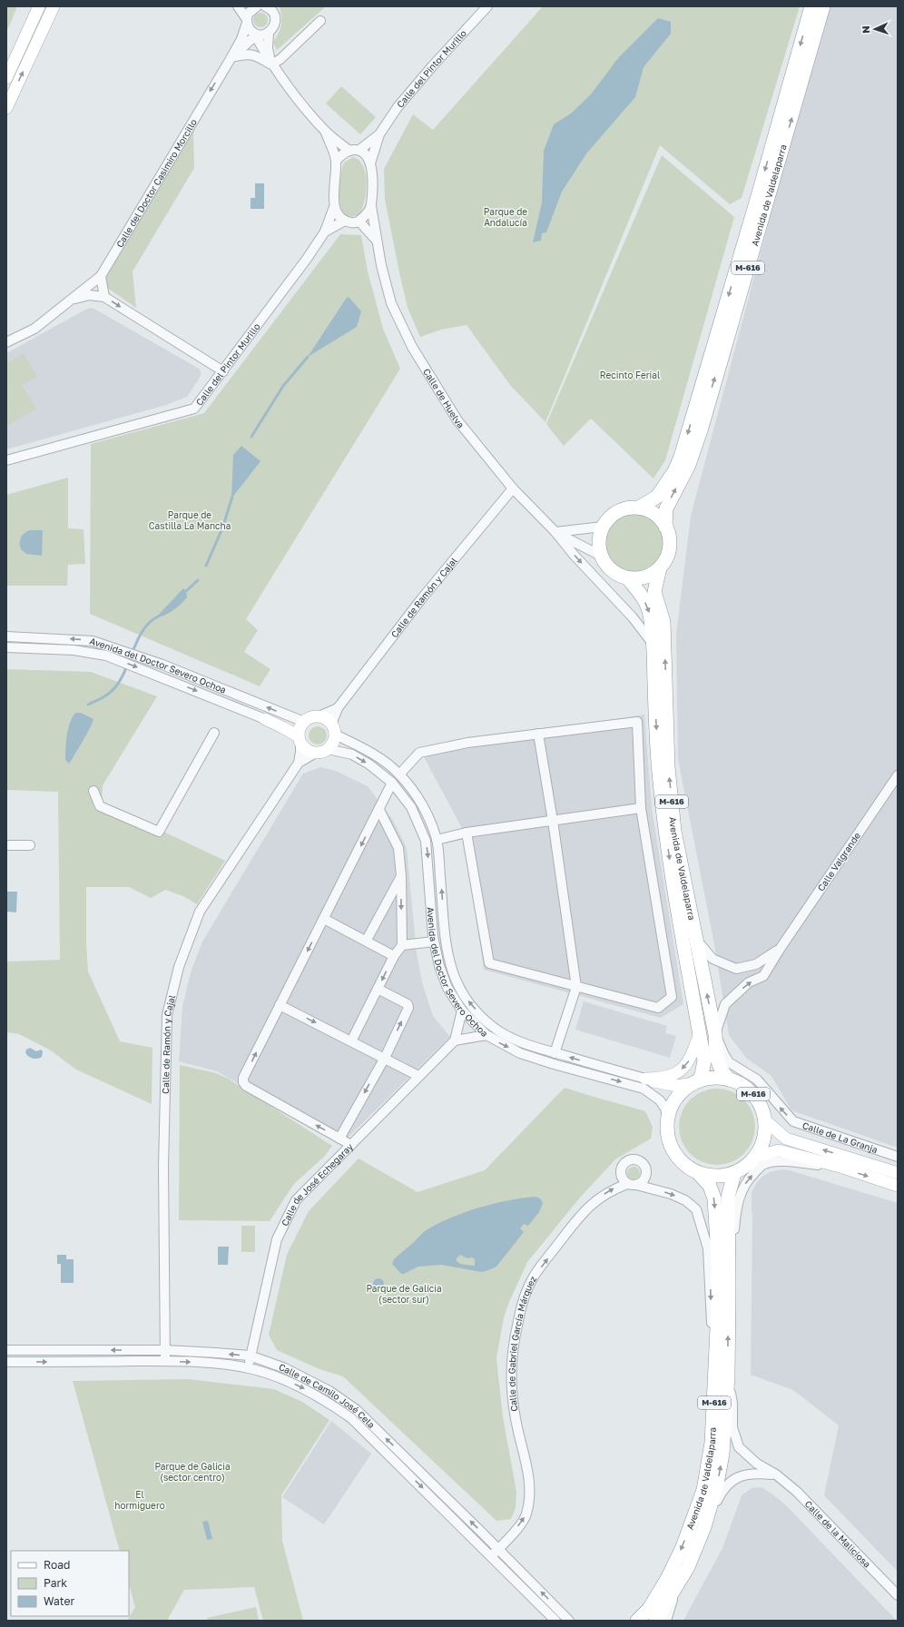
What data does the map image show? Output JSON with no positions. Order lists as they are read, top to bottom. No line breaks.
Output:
{"streets":{"highway":["Avenida de Valdelaparra","M-616"],"main road":["Avenida del Doctor Severo Ochoa"],"street":["Calle del Pintor Murillo","Calle del Doctor Casimiro Morcillo","Calle de Huelva","Calle de Ramón y Cajal","Calle Valgrande","Calle de La Granja","Calle de José Echegaray","Calle de Gabriel García Márquez","Calle de Camilo José Cela","Calle de la Maliciosa"]},"crossings":[["Calle del Pintor Murillo","Calle de Huelva"],["Avenida de Valdelaparra","M-616"],["Avenida de Valdelaparra","Avenida del Doctor Severo Ochoa"],["Avenida de Valdelaparra","Calle Valgrande"],["Avenida de Valdelaparra","Calle de La Granja"],["Avenida de Valdelaparra","Calle de Gabriel García Márquez"],["Avenida de Valdelaparra","Calle de la Maliciosa"],["M-616","Avenida del Doctor Severo Ochoa"],["Calle de Huelva","Calle de Ramón y Cajal"],["Calle de Ramón y Cajal","Avenida del Doctor Severo Ochoa"],["Calle de Ramón y Cajal","Calle de Camilo José Cela"],["Calle Valgrande","Calle de La Granja"],["Calle de José Echegaray","Calle de Camilo José Cela"],["Calle de Gabriel García Márquez","Calle de Camilo José Cela"]],"one_way":["Calle del Doctor Casimiro Morcillo","Calle de La Granja"],"parks":["Parque de Andalucía","Recinto Ferial","Parque de Castilla La Mancha","Parque de Galicia (sector sur)","Parque de Galicia (sector centro)","El hormiguero"],"legend":["Road","Park","Water"],"north":"left"}
